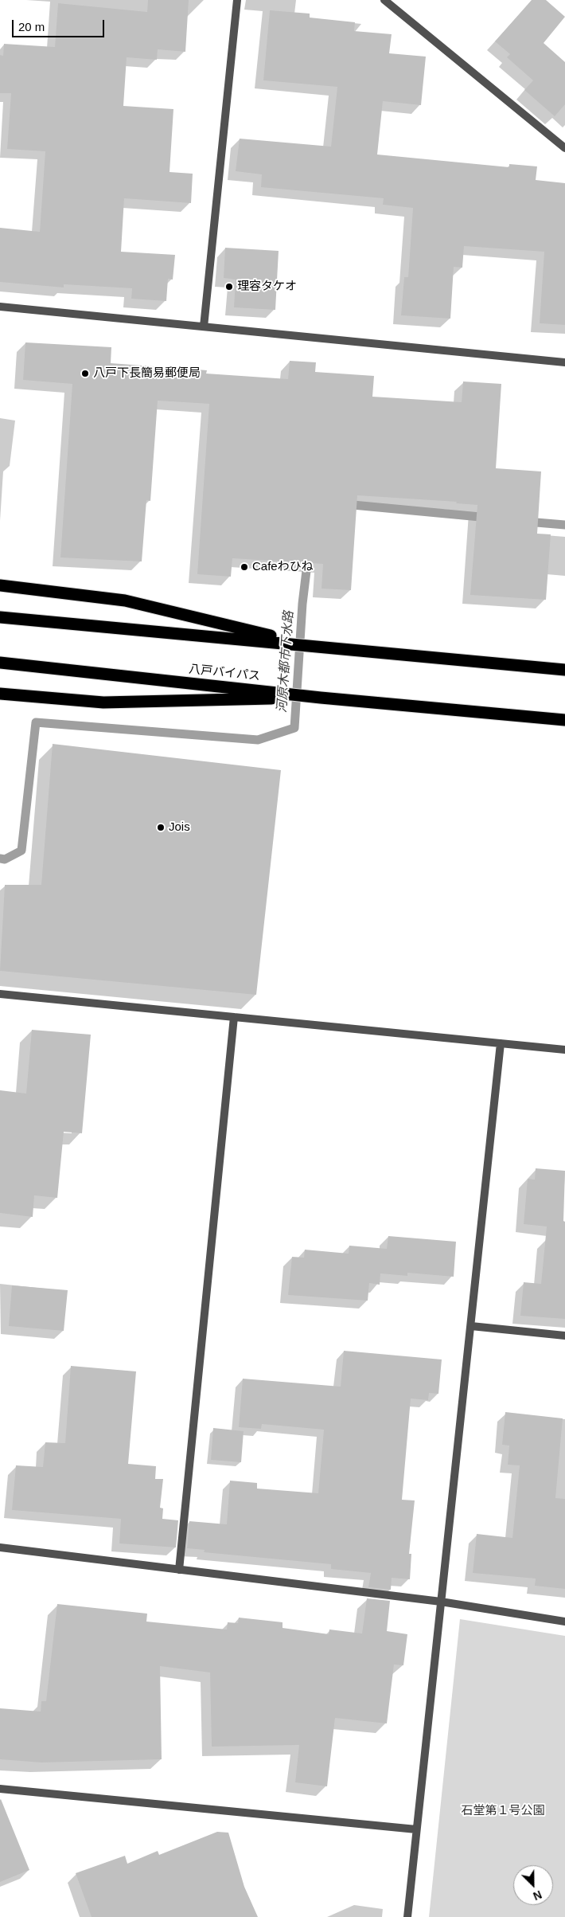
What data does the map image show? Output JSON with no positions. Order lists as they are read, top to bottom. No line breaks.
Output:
{"streets":{"highway":["八戸バイパス"]},"water":["河原木都市下水路"],"parks":["石堂第１号公園"],"places":["理容タケオ","八戸下長簡易郵便局","Cafeわひね","Jois"],"scale_bar":"20 m","north":"bottom right"}
